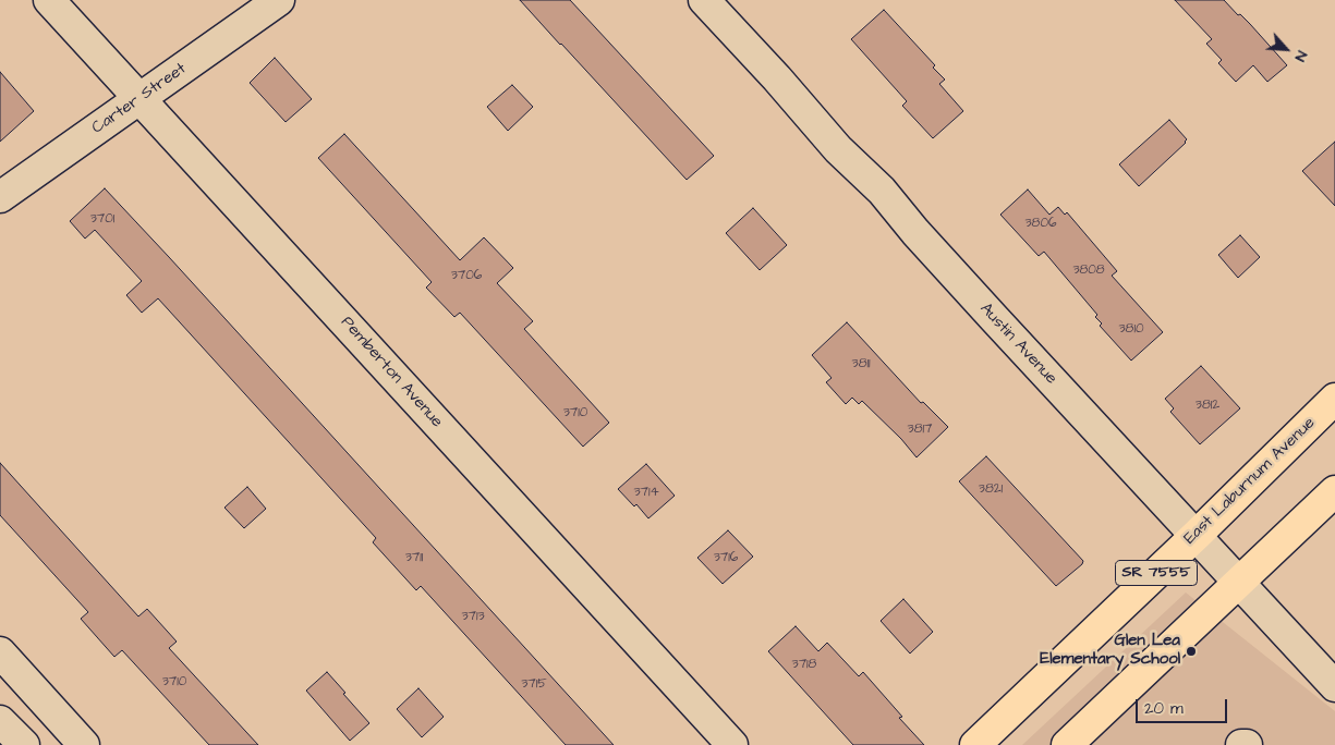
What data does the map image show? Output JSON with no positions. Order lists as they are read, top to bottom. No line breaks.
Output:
{"streets":{"main road":["East Laburnum Avenue","SR 7555"],"street":["Carter Street","Austin Avenue","Pemberton Avenue"]},"crossings":[["Carter Street","Pemberton Avenue"],["Austin Avenue","East Laburnum Avenue"]],"places":["Glen Lea Elementary School"],"house_numbers":["3701","3806","3808","3706","3810","3811","3812","3710","3817","3821","3714","3711","3716","3713","3718","3710","3715"],"scale_bar":"20 m","north":"bottom right"}
